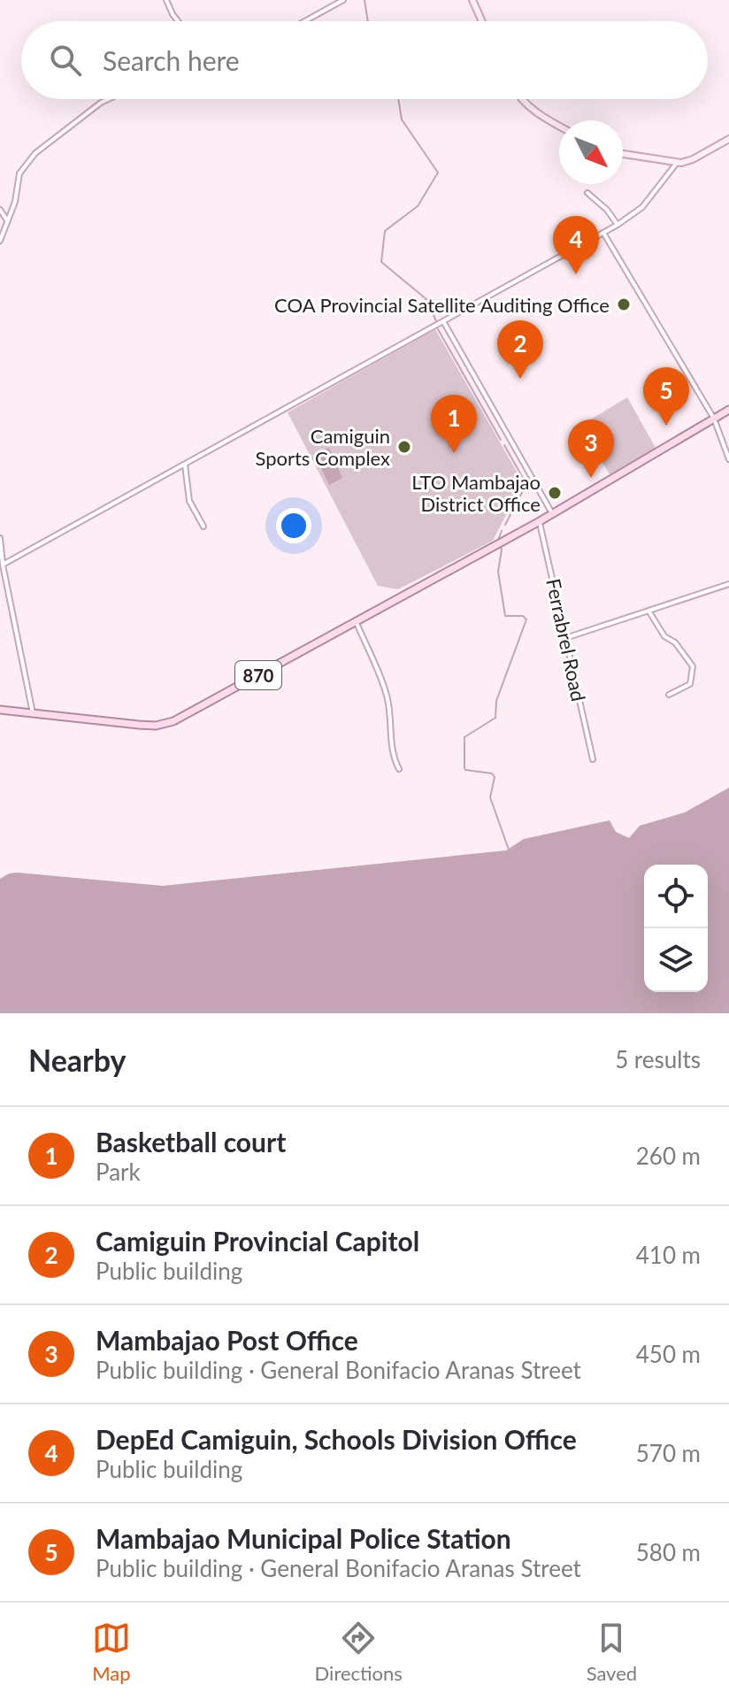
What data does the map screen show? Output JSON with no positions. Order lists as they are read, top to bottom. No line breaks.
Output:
{"streets":{"main road":["870"],"street":["Ferrabrel Road"]},"crossings":[["Ferrabrel Road","870"]],"places":["COA Provincial Satellite Auditing Office","Camiguin Sports Complex","LTO Mambajao District Office"],"north":"bottom right","page":{"search":"Search here","pins":["4","2","5","1","3"],"heading":["Nearby","5 results"],"list":[{"mark":"1","name":"Basketball court","note":"Park","value":"260 m"},{"mark":"2","name":"Camiguin Provincial Capitol","note":"Public building","value":"410 m"},{"mark":"3","name":"Mambajao Post Office","note":"Public building · General Bonifacio Aranas Street","value":"450 m"},{"mark":"4","name":"DepEd Camiguin, Schools Division Office","note":"Public building","value":"570 m"},{"mark":"5","name":"Mambajao Municipal Police Station","note":"Public building · General Bonifacio Aranas Street","value":"580 m"}],"nav":["Map","Directions","Saved"]}}
